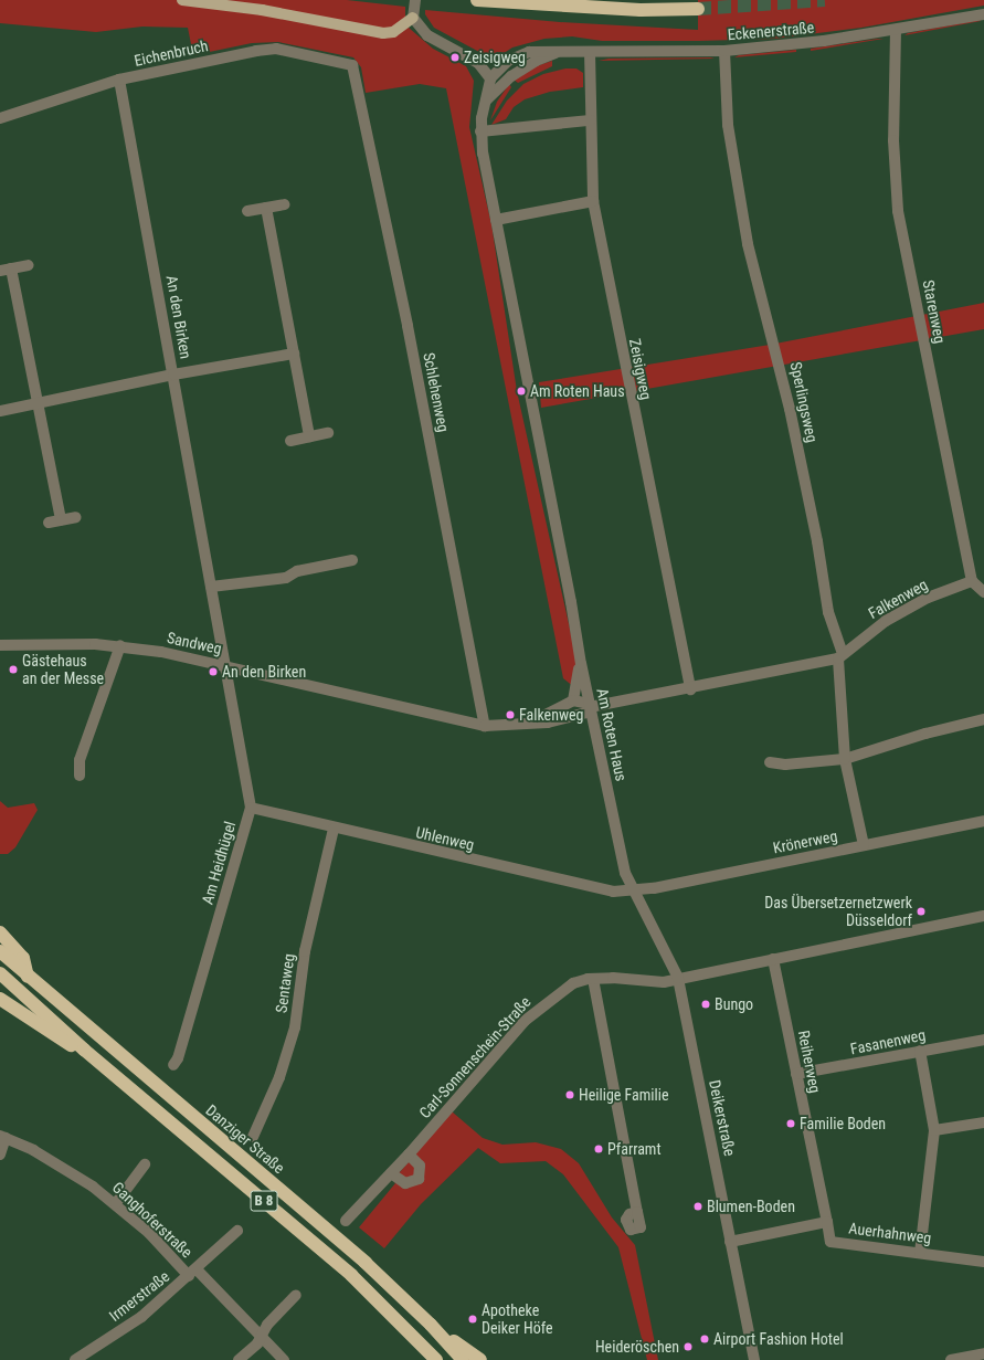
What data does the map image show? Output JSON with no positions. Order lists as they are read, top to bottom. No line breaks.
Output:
{"streets":{"highway":["Danziger Straße","B 8"],"street":["Eckenerstraße","Eichenbruch","Starenweg","An den Birken","Zeisigweg","Schlehenweg","Sperlingsweg","Falkenweg","Sandweg","Am Roten Haus","Uhlenweg","Krönerweg","Am Heidhügel","Sentaweg","Fasanenweg","Carl-Sonnenschein-Straße","Reiherweg","Deikerstraße","Ganghoferstraße","Auerhahnweg","Irmerstraße"]},"crossings":[["Eckenerstraße","Starenweg"],["Eckenerstraße","Zeisigweg"],["Eckenerstraße","Sperlingsweg"],["Eckenerstraße","Am Roten Haus"],["Eichenbruch","An den Birken"],["Eichenbruch","Schlehenweg"],["Starenweg","Falkenweg"],["An den Birken","Sandweg"],["An den Birken","Am Heidhügel"],["Zeisigweg","Falkenweg"],["Schlehenweg","Sandweg"],["Sperlingsweg","Falkenweg"],["Sperlingsweg","Krönerweg"],["Falkenweg","Sandweg"],["Falkenweg","Am Roten Haus"],["Sandweg","Am Roten Haus"],["Sandweg","Am Heidhügel"],["Am Roten Haus","Uhlenweg"],["Am Roten Haus","Krönerweg"],["Am Roten Haus","Deikerstraße"],["Uhlenweg","Krönerweg"],["Uhlenweg","Am Heidhügel"],["Uhlenweg","Sentaweg"],["Uhlenweg","Deikerstraße"],["Krönerweg","Deikerstraße"],["Fasanenweg","Reiherweg"],["Carl-Sonnenschein-Straße","Deikerstraße"],["Reiherweg","Auerhahnweg"],["Deikerstraße","Auerhahnweg"],["Ganghoferstraße","Irmerstraße"]],"places":["Zeisigweg","Am Roten Haus","Gästehaus an der Messe","An den Birken","Falkenweg","Das Übersetzernetzwerk Düsseldorf","Bungo","Heilige Familie","Familie Boden","Pfarramt","Blumen-Boden","Apotheke Deiker Höfe","Airport Fashion Hotel","Heideröschen"]}
